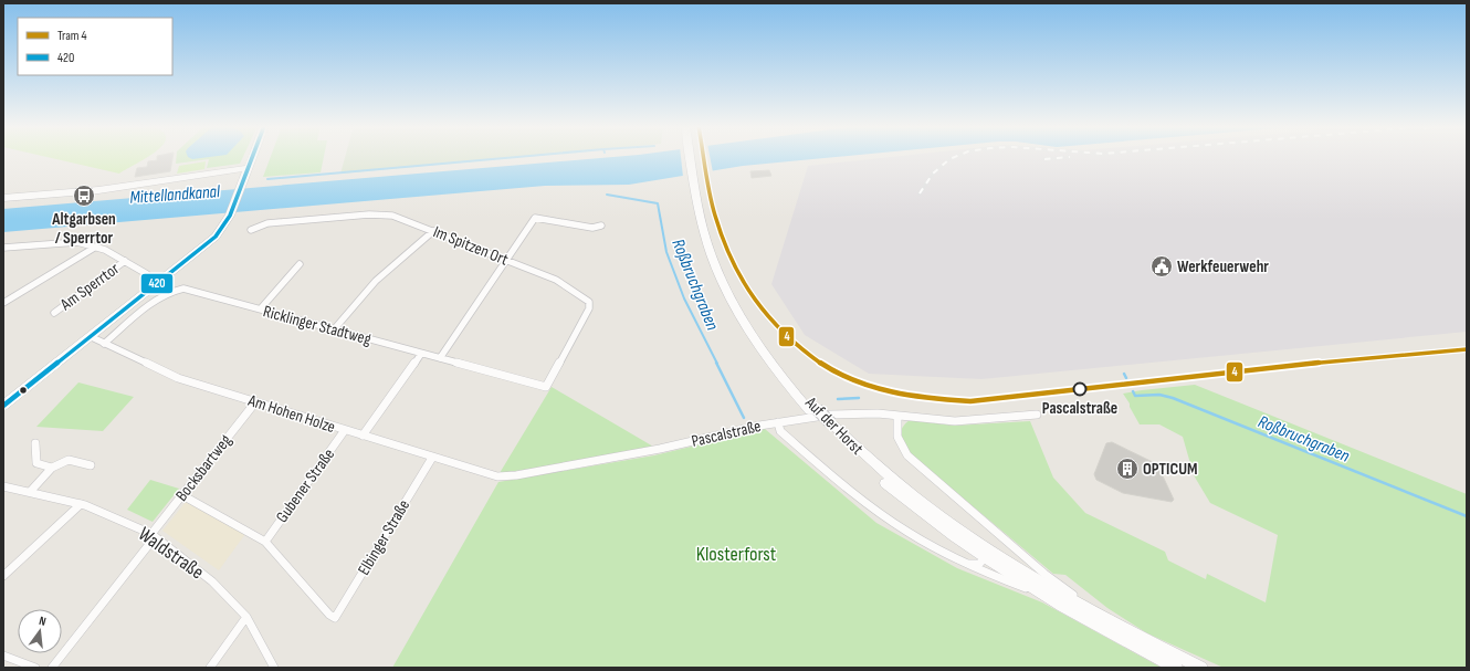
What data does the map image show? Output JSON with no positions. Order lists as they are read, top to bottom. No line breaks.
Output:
{"streets":{"street":["Im Spitzen Ort","Am Sperrtor","Ricklinger Stadtweg","Am Hohen Holze","Auf der Horst","Pascalstraße","Bocksbartweg","Gubener Straße","Elbinger Straße","Waldstraße"]},"crossings":[["Im Spitzen Ort","Ricklinger Stadtweg"],["Ricklinger Stadtweg","Am Hohen Holze"],["Am Hohen Holze","Pascalstraße"],["Am Hohen Holze","Bocksbartweg"],["Am Hohen Holze","Gubener Straße"],["Am Hohen Holze","Elbinger Straße"],["Auf der Horst","Pascalstraße"],["Bocksbartweg","Waldstraße"],["Gubener Straße","Elbinger Straße"]],"water":["Mittellandkanal","Roßbruchgraben"],"parks":["Klosterforst"],"places":{"bus stop":["Altgarbsen / Sperrtor"],"public building":["Werkfeuerwehr"],"other":["Pascalstraße"],"building":["OPTICUM"]},"lines":["tram line 4","transit line 420"],"legend":["Tram 4","420"],"north":"top"}
